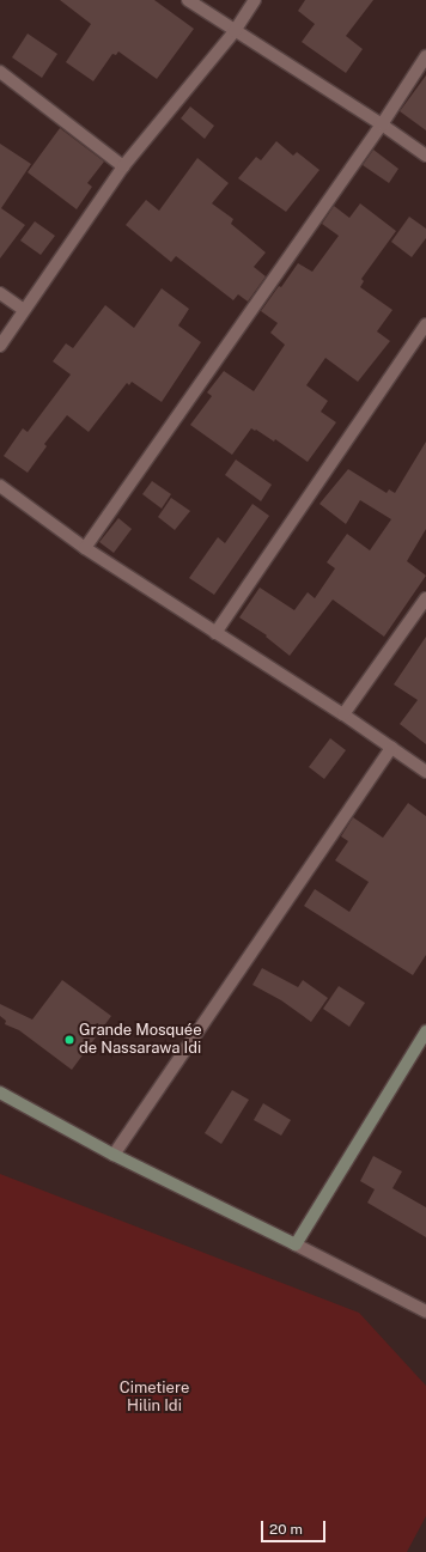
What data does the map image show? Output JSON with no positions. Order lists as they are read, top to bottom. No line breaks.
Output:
{"parks":["Cimetiere Hilin Idi"],"places":["Grande Mosquée de Nassarawa Idi"],"scale_bar":"20 m"}
